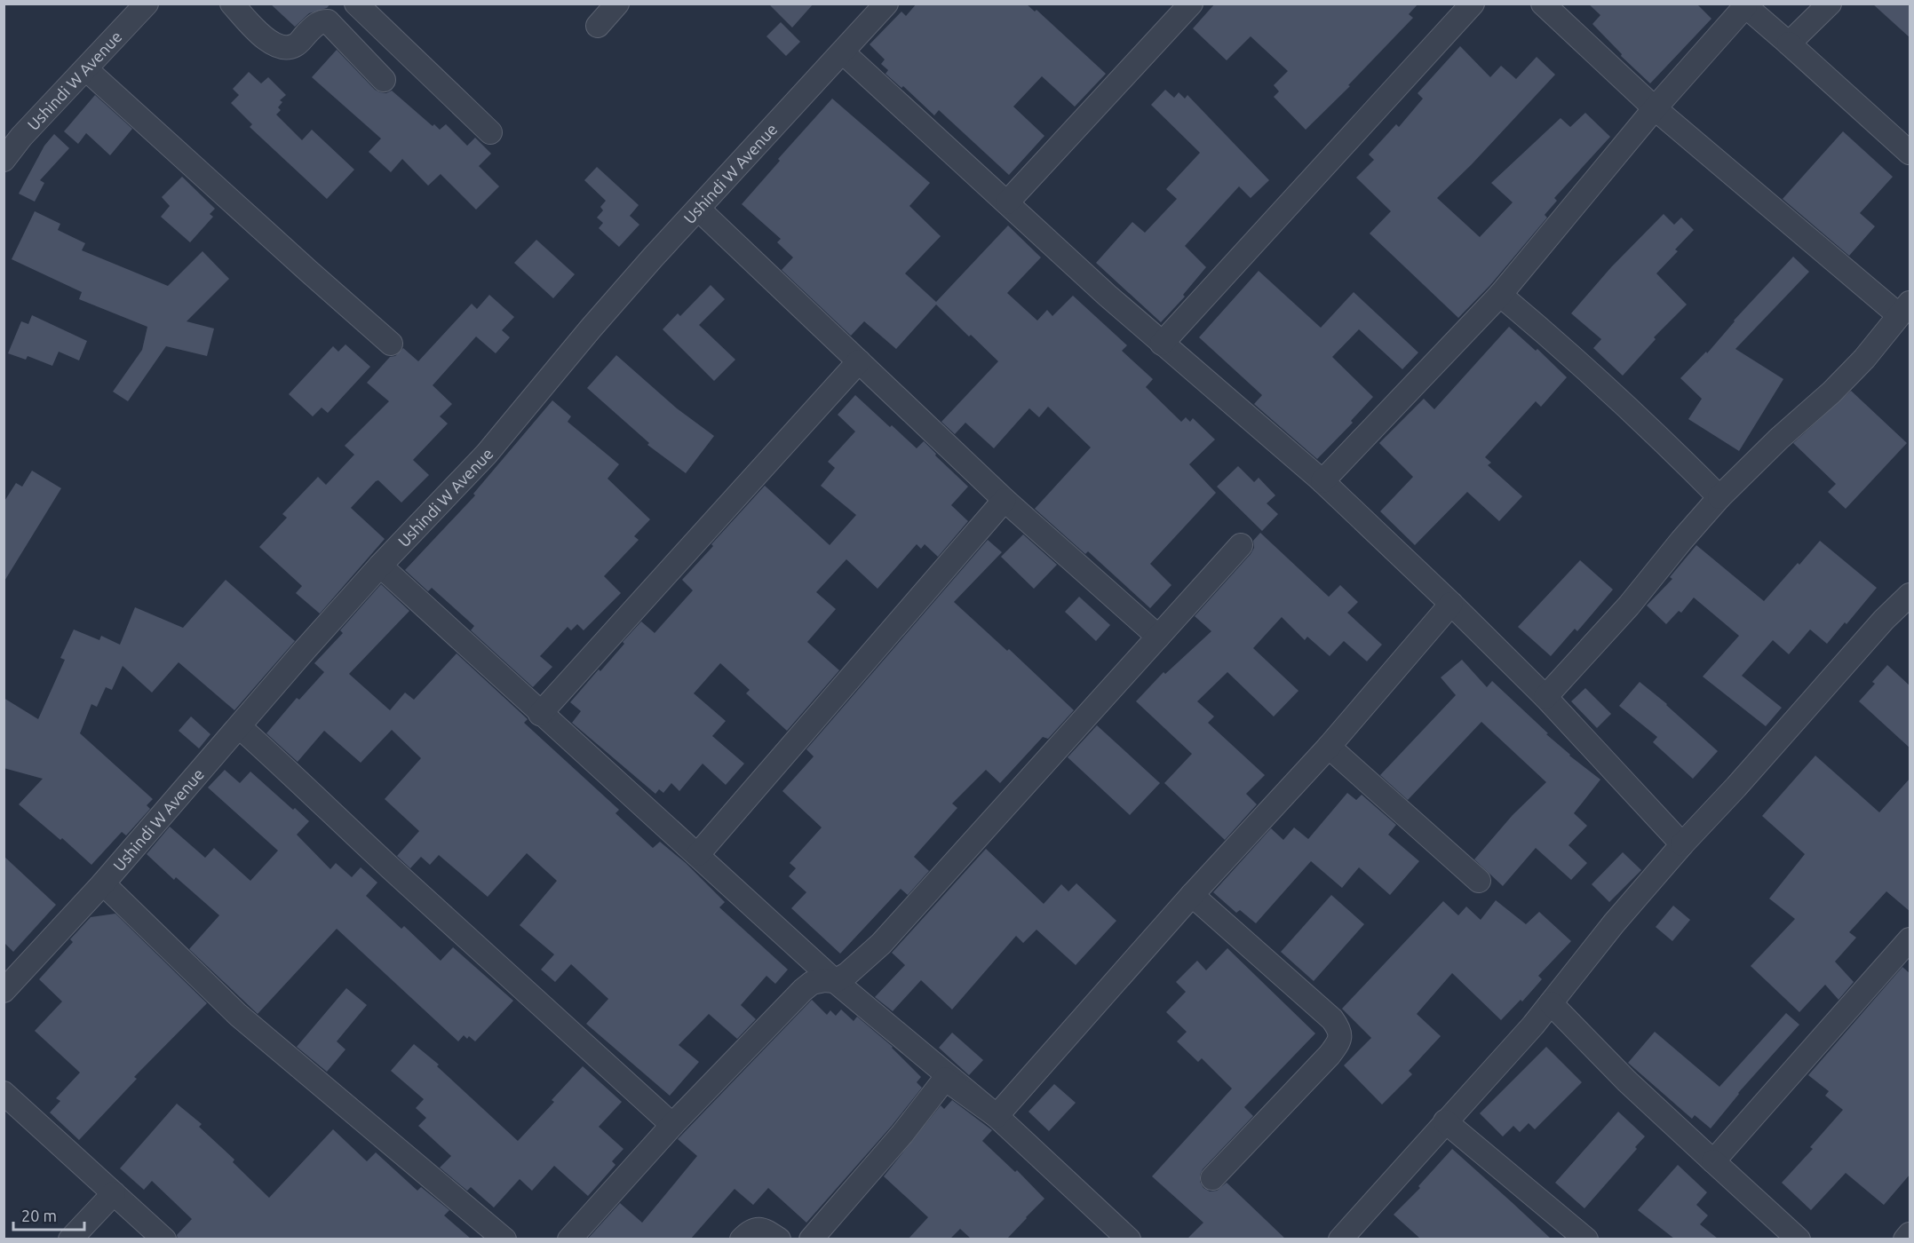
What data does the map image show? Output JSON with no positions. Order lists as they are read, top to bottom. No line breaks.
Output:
{"streets":{"street":["Ushindi W Avenue"]},"scale_bar":"20 m"}
